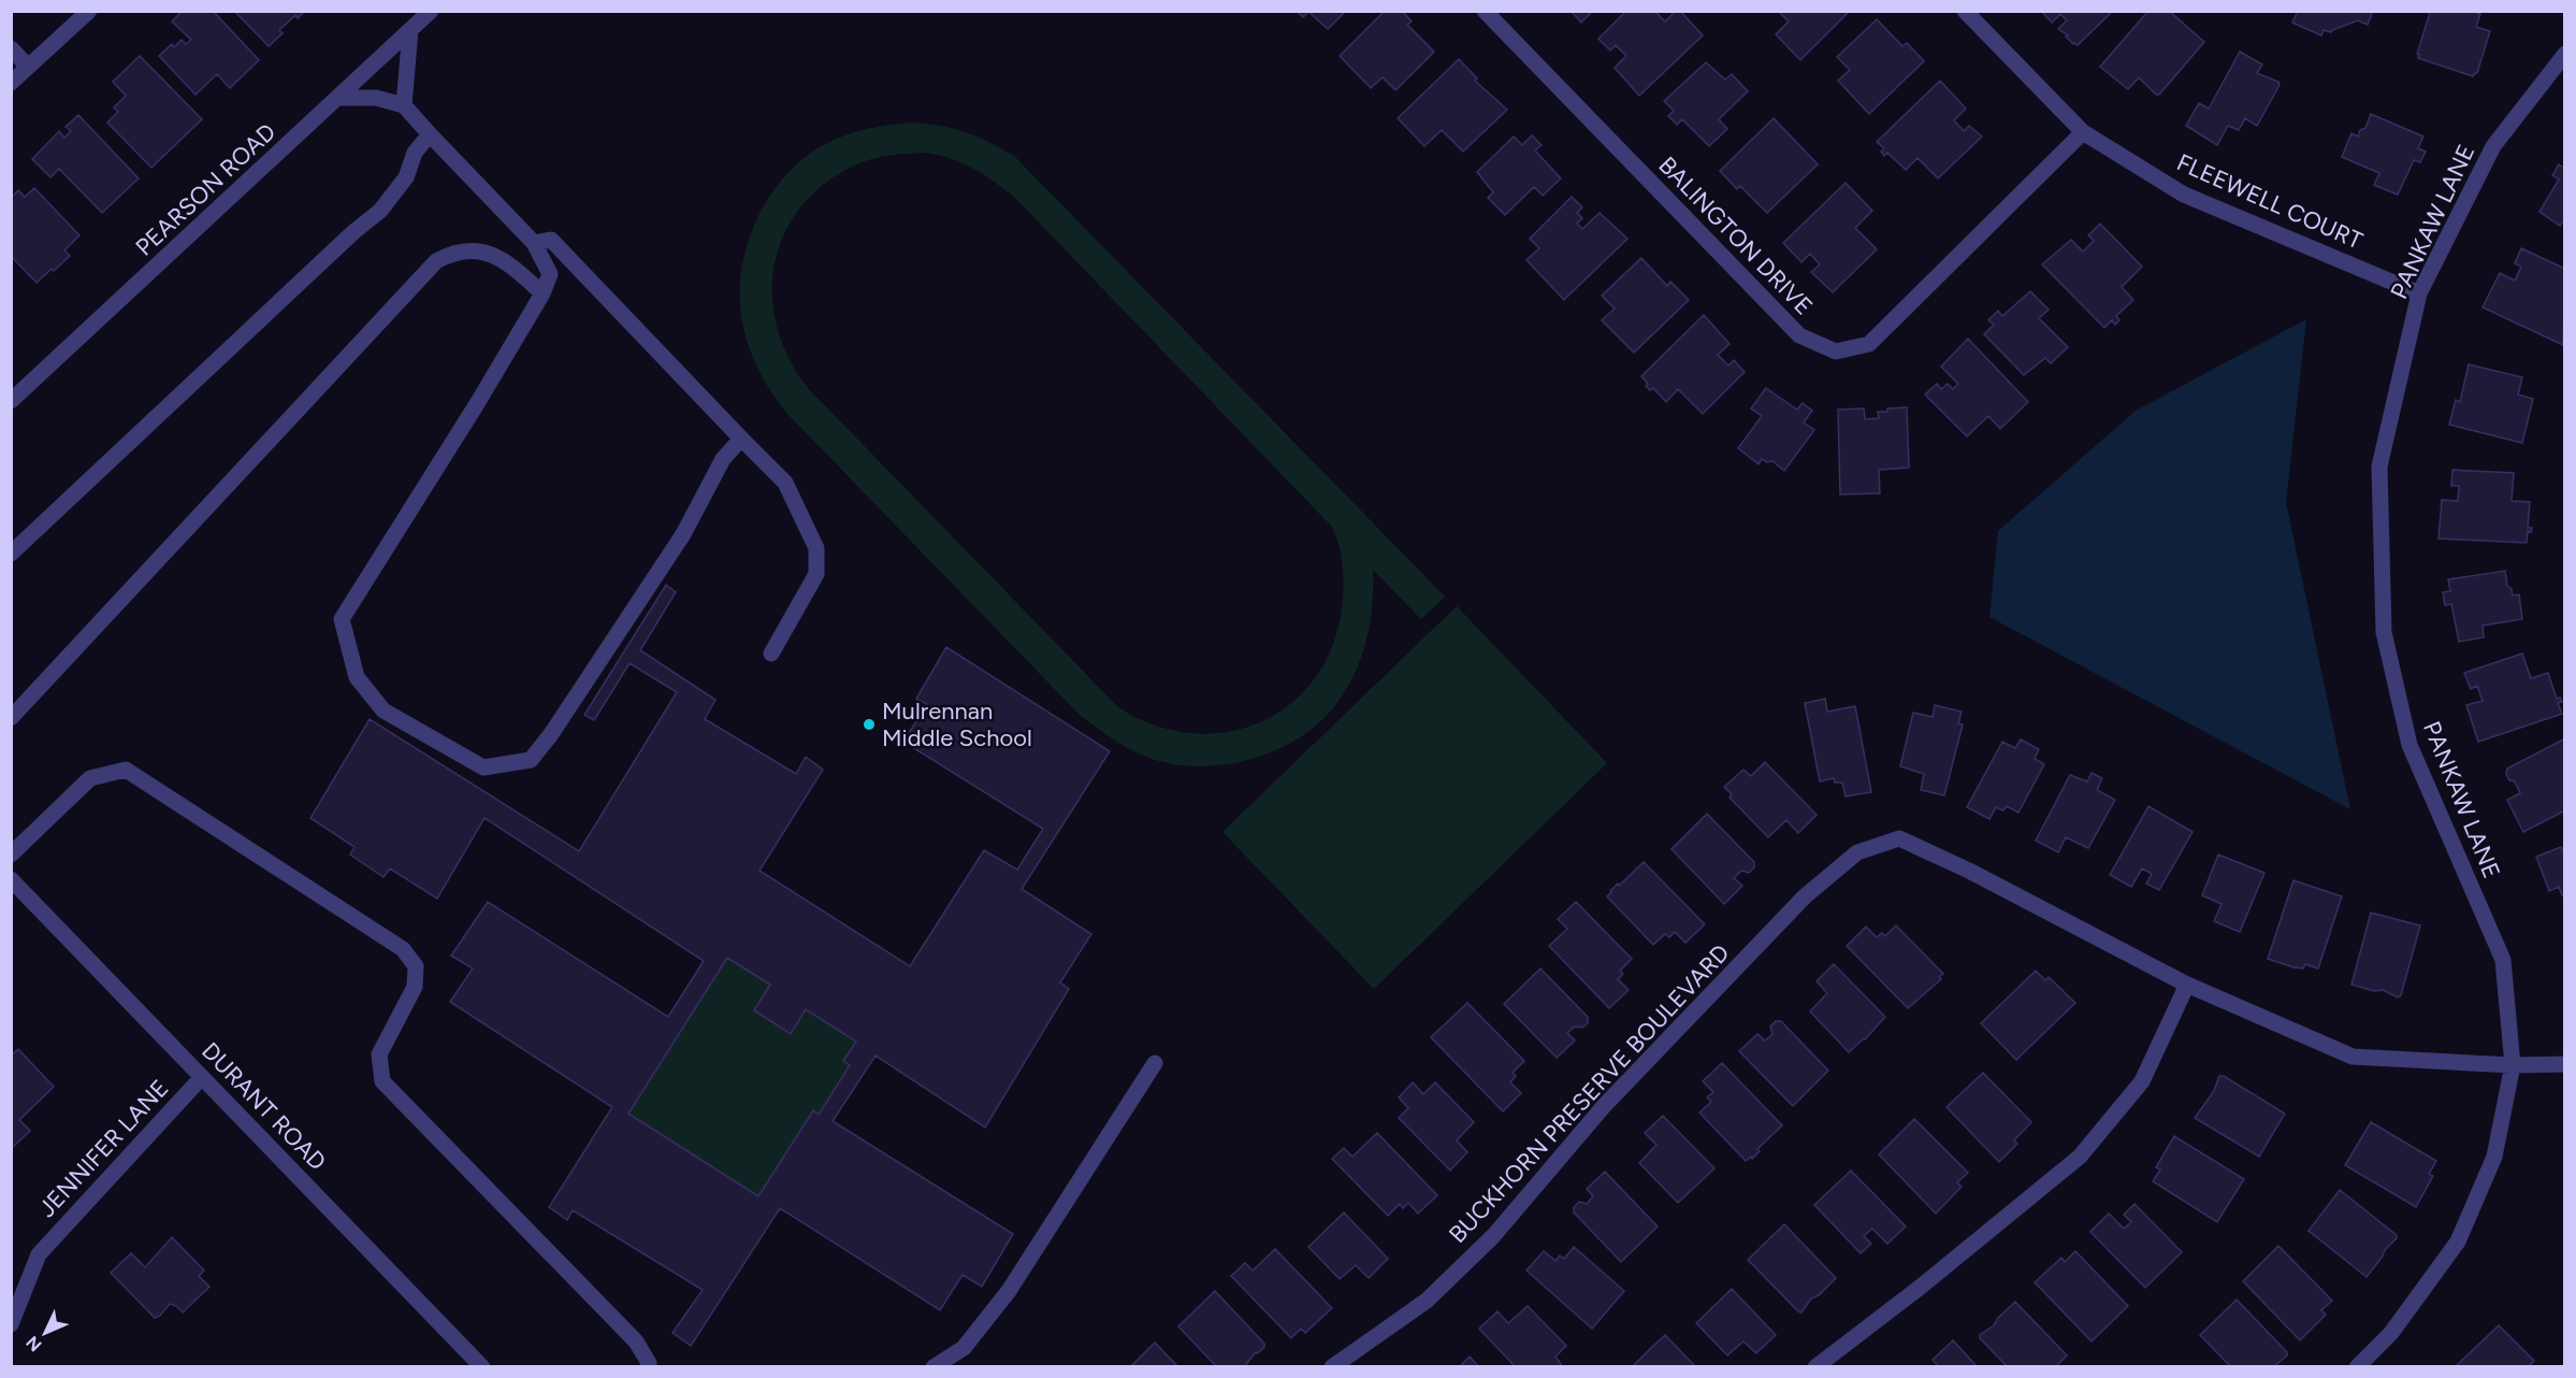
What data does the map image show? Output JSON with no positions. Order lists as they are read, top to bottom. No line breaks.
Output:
{"streets":{"street":["PEARSON ROAD","FLEEWELL COURT","PANKAW LANE","BALINGTON DRIVE","BUCKHORN PRESERVE BOULEVARD","DURANT ROAD","JENNIFER LANE"]},"crossings":[["FLEEWELL COURT","PANKAW LANE"],["FLEEWELL COURT","BALINGTON DRIVE"],["PANKAW LANE","BUCKHORN PRESERVE BOULEVARD"],["DURANT ROAD","JENNIFER LANE"]],"places":["Mulrennan Middle School"],"north":"bottom left"}
